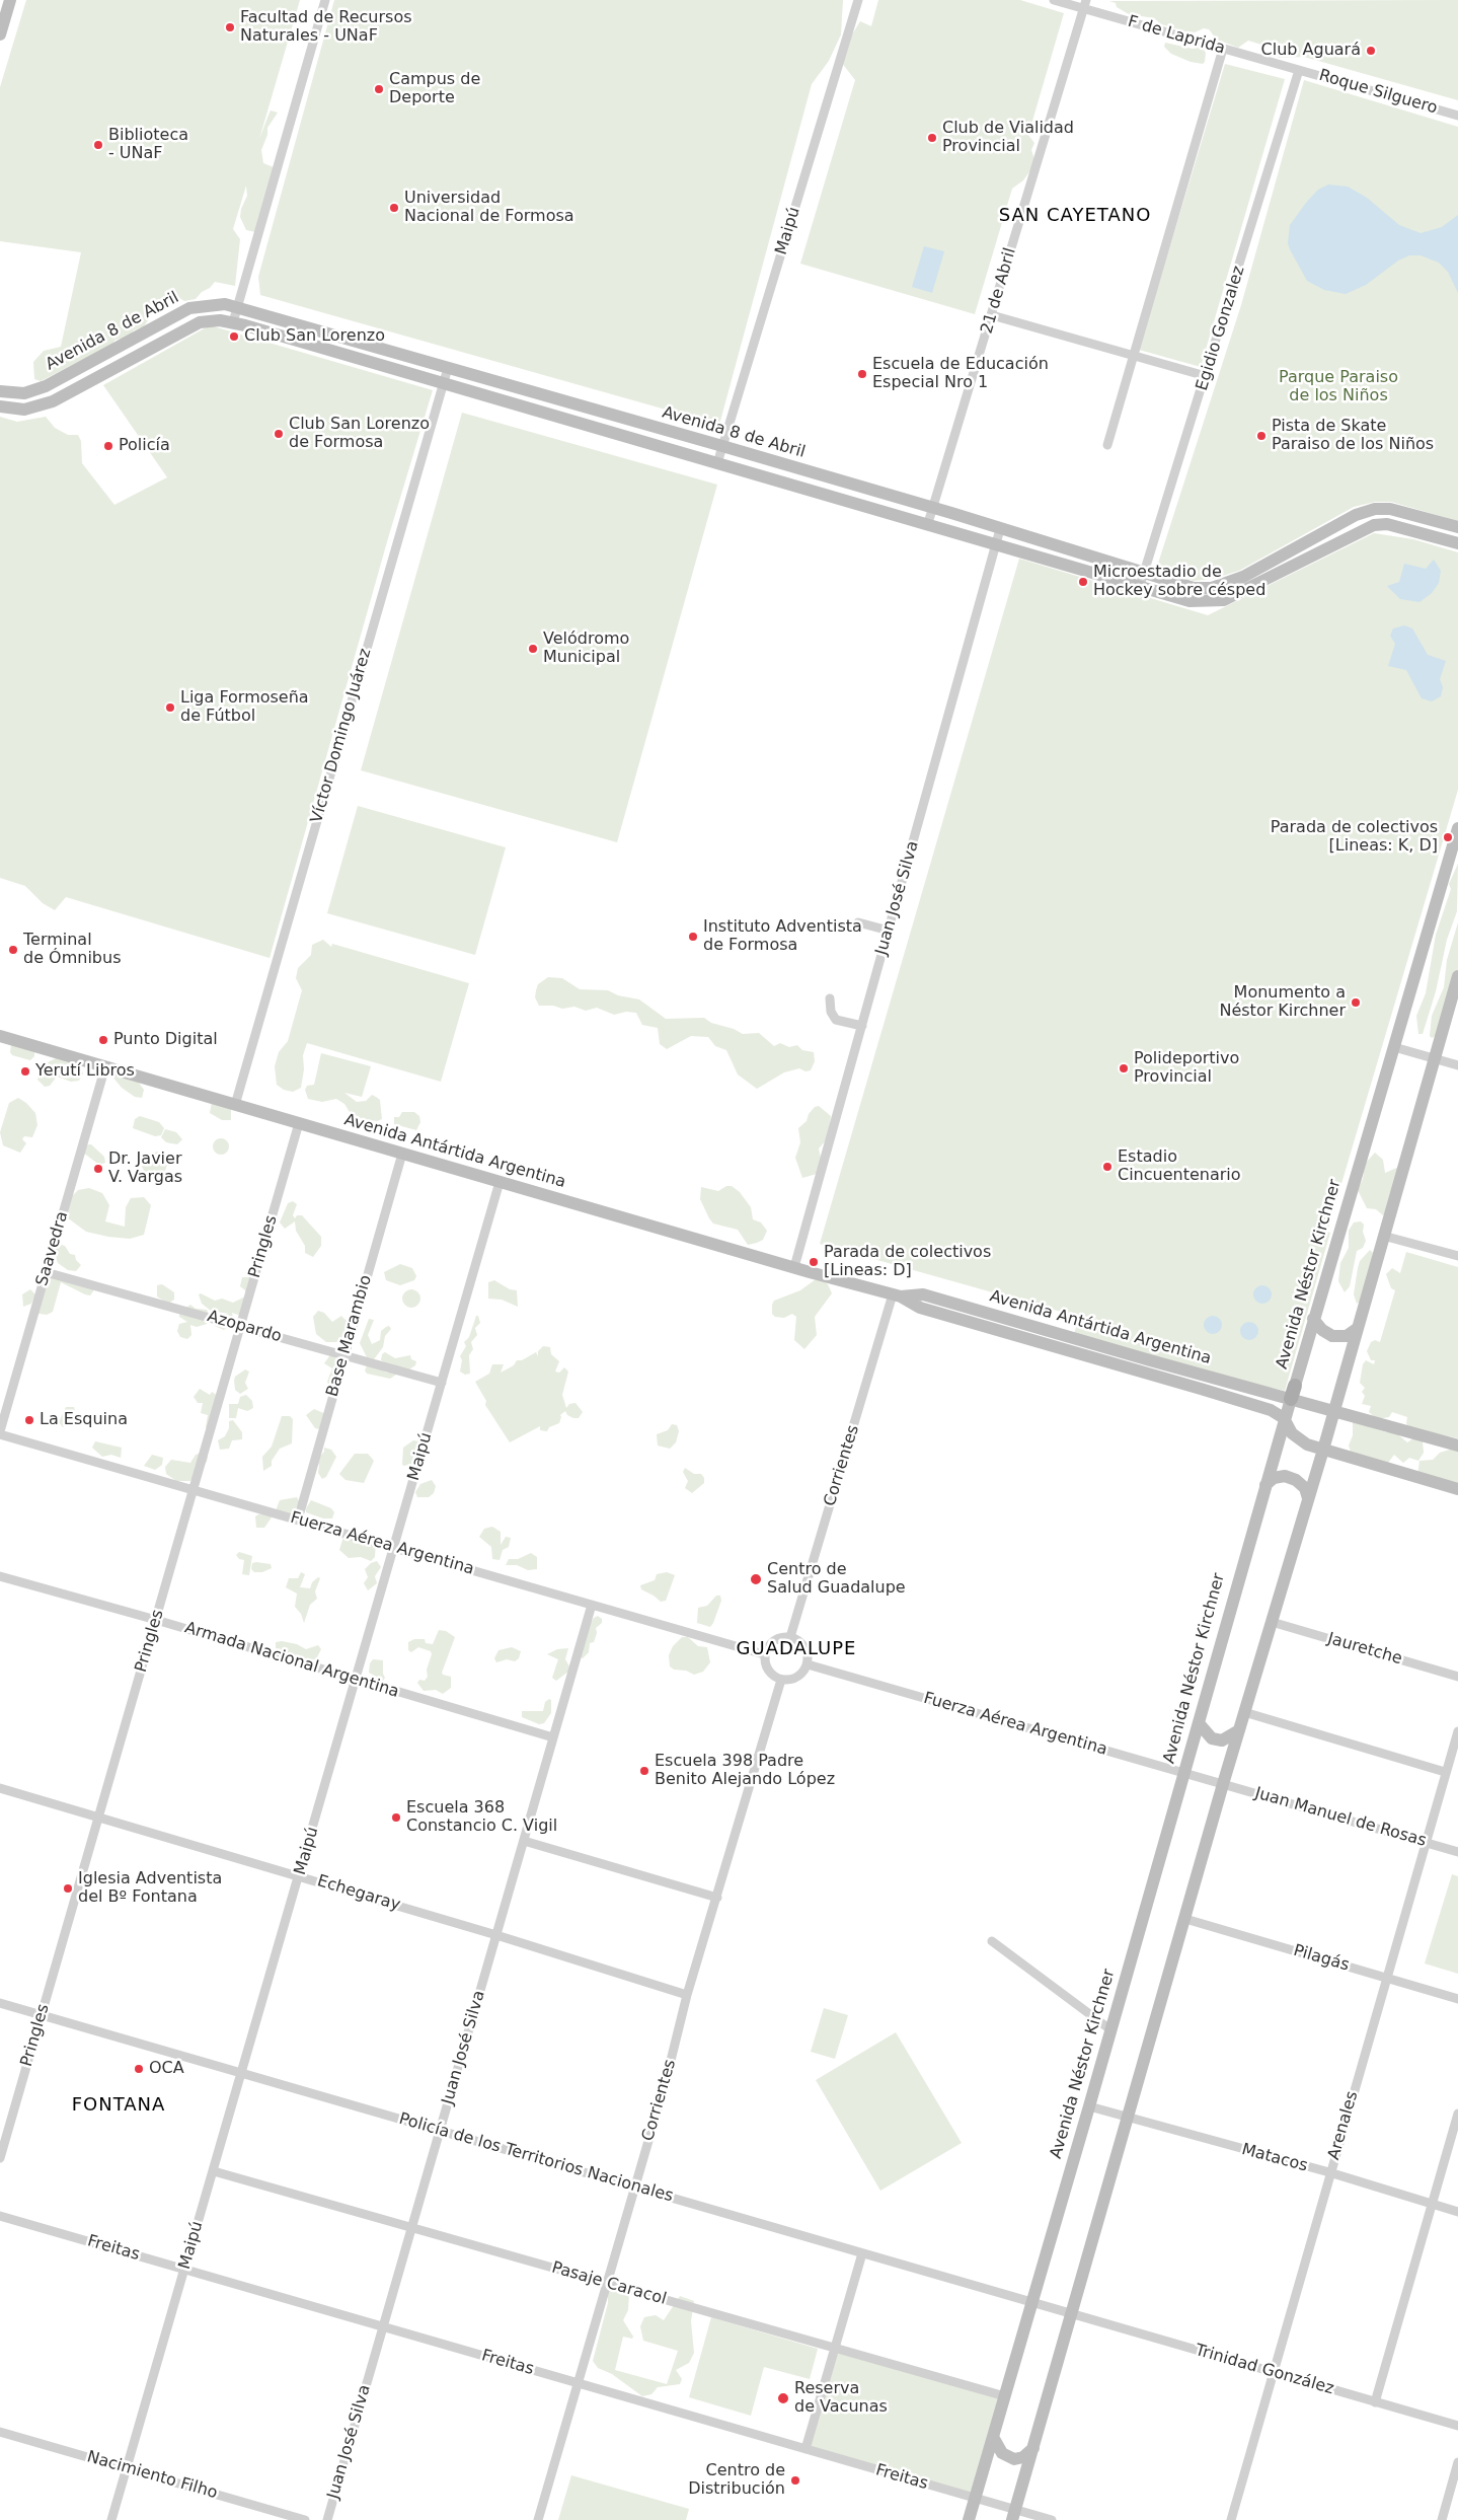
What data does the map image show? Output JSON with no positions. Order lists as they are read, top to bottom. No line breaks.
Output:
{"streets":{"main road":["Avenida 8 de Abril","Avenida Antártida Argentina","Avenida Néstor Kirchner"],"street":["F de Laprida","Roque Silguero","Maipú","21 de Abril","Egidio Gonzalez","Víctor Domingo Juárez","Juan José Silva","Pringles","Saavedra","Azopardo","Base Marambio","Corrientes","Fuerza Aérea Argentina","Jauretche","Armada Nacional Argentina","Juan Manuel de Rosas","Echegaray","Pilagás","Arenales","Policía de los Territorios Nacionales","Matacos","Freitas","Pasaje Caracol","Trinidad González","Nacimiento Filho"]},"crossings":[["F de Laprida","Roque Silguero"],["F de Laprida","21 de Abril"],["F de Laprida","Egidio Gonzalez"],["Roque Silguero","Egidio Gonzalez"],["Maipú","Avenida 8 de Abril"],["Maipú","Avenida Antártida Argentina"],["Maipú","Azopardo"],["Maipú","Fuerza Aérea Argentina"],["Maipú","Armada Nacional Argentina"],["Maipú","Echegaray"],["Maipú","Policía de los Territorios Nacionales"],["Maipú","Freitas"],["Maipú","Pasaje Caracol"],["Maipú","Nacimiento Filho"],["21 de Abril","Avenida 8 de Abril"],["Egidio Gonzalez","Avenida 8 de Abril"],["Avenida 8 de Abril","Víctor Domingo Juárez"],["Avenida 8 de Abril","Juan José Silva"],["Víctor Domingo Juárez","Avenida Antártida Argentina"],["Juan José Silva","Avenida Antártida Argentina"],["Juan José Silva","Fuerza Aérea Argentina"],["Juan José Silva","Armada Nacional Argentina"],["Juan José Silva","Echegaray"],["Juan José Silva","Policía de los Territorios Nacionales"],["Juan José Silva","Freitas"],["Juan José Silva","Pasaje Caracol"],["Avenida Antártida Argentina","Pringles"],["Avenida Antártida Argentina","Saavedra"],["Avenida Antártida Argentina","Avenida Néstor Kirchner"],["Avenida Antártida Argentina","Base Marambio"],["Avenida Antártida Argentina","Corrientes"],["Pringles","Azopardo"],["Pringles","Fuerza Aérea Argentina"],["Pringles","Armada Nacional Argentina"],["Pringles","Echegaray"],["Pringles","Policía de los Territorios Nacionales"],["Saavedra","Azopardo"],["Saavedra","Fuerza Aérea Argentina"],["Avenida Néstor Kirchner","Fuerza Aérea Argentina"],["Avenida Néstor Kirchner","Policía de los Territorios Nacionales"],["Avenida Néstor Kirchner","Matacos"],["Avenida Néstor Kirchner","Freitas"],["Avenida Néstor Kirchner","Pasaje Caracol"],["Azopardo","Base Marambio"],["Base Marambio","Fuerza Aérea Argentina"],["Corrientes","Fuerza Aérea Argentina"],["Corrientes","Echegaray"],["Corrientes","Policía de los Territorios Nacionales"],["Corrientes","Freitas"],["Corrientes","Pasaje Caracol"],["Fuerza Aérea Argentina","Juan Manuel de Rosas"],["Juan Manuel de Rosas","Arenales"],["Pilagás","Arenales"],["Arenales","Matacos"],["Arenales","Trinidad González"],["Policía de los Territorios Nacionales","Trinidad González"]],"districts":["SAN CAYETANO","GUADALUPE","FONTANA"],"parks":["Parque Paraiso de los Niños"],"places":["Facultad de Recursos Naturales - UNaF","Club Aguará","Campus de Deporte","Club de Vialidad Provincial","Biblioteca - UNaF","Universidad Nacional de Formosa","Club San Lorenzo","Escuela de Educación Especial Nro 1","Club San Lorenzo de Formosa","Pista de Skate Paraiso de los Niños","Policía","Microestadio de Hockey sobre césped","Velódromo Municipal","Liga Formoseña de Fútbol","Parada de colectivos [Lineas: K, D]","Instituto Adventista de Formosa","Terminal de Ómnibus","Monumento a Néstor Kirchner","Punto Digital","Polideportivo Provincial","Yerutí Libros","Estadio Cincuentenario","Dr. Javier V. Vargas","Parada de colectivos [Lineas: D]","La Esquina","Centro de Salud Guadalupe","Escuela 398 Padre Benito Alejando López","Escuela 368 Constancio C. Vigil","Iglesia Adventista del Bº Fontana","OCA","Reserva de Vacunas","Centro de Distribución"]}
